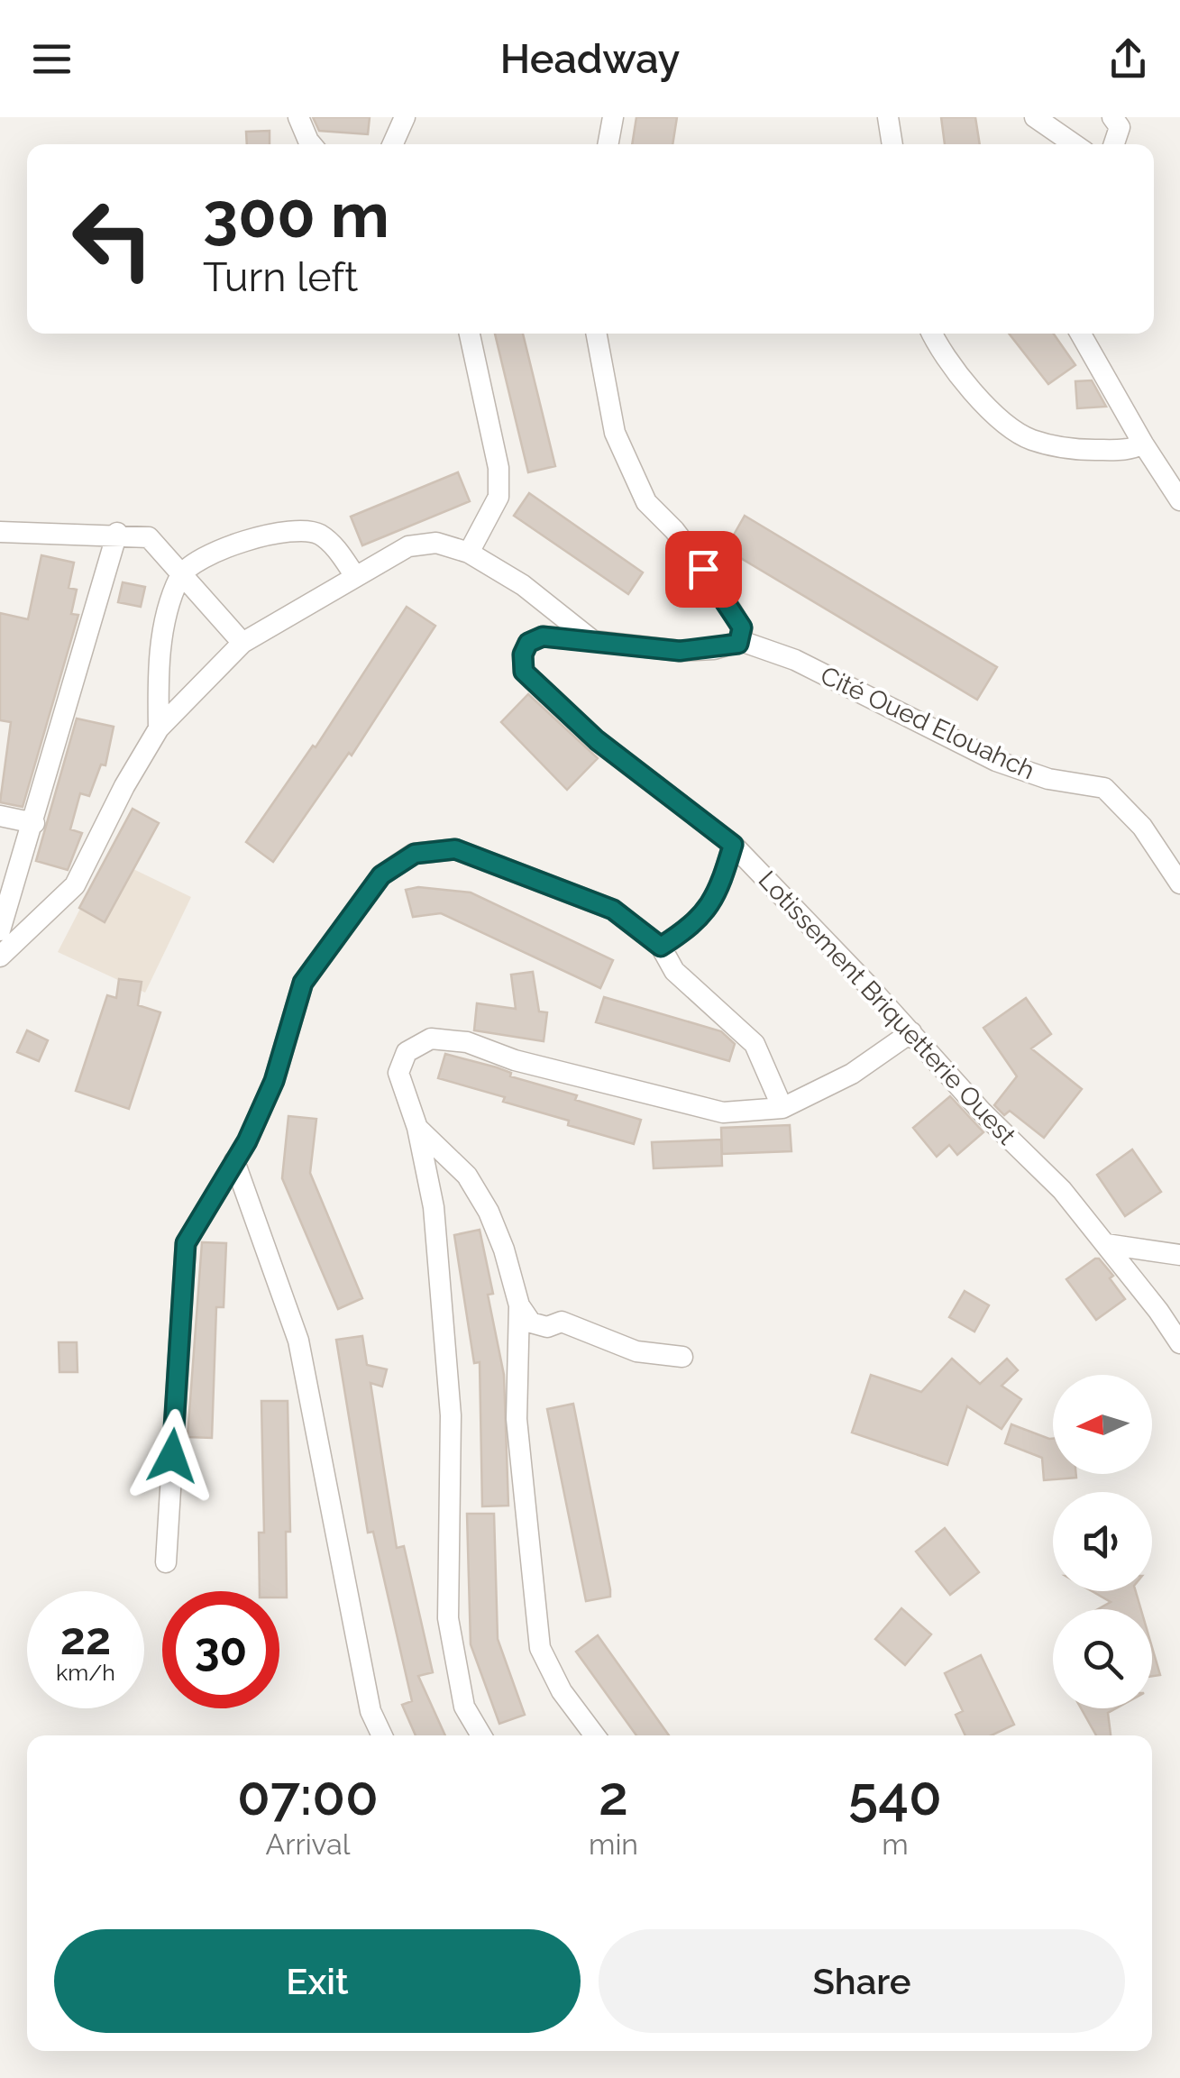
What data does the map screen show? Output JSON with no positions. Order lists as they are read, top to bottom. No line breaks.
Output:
{"streets":{"street":["Cité Oued Elouahch","Lotissement Briquetterie Ouest"]},"north":"left","page":{"header":"Headway","turn":["300 m","Turn left"],"speed":"22 km/h","limit":"30","eta":["07:00","Arrival","2","min","540","m"],"buttons":["Exit","Share"]}}
